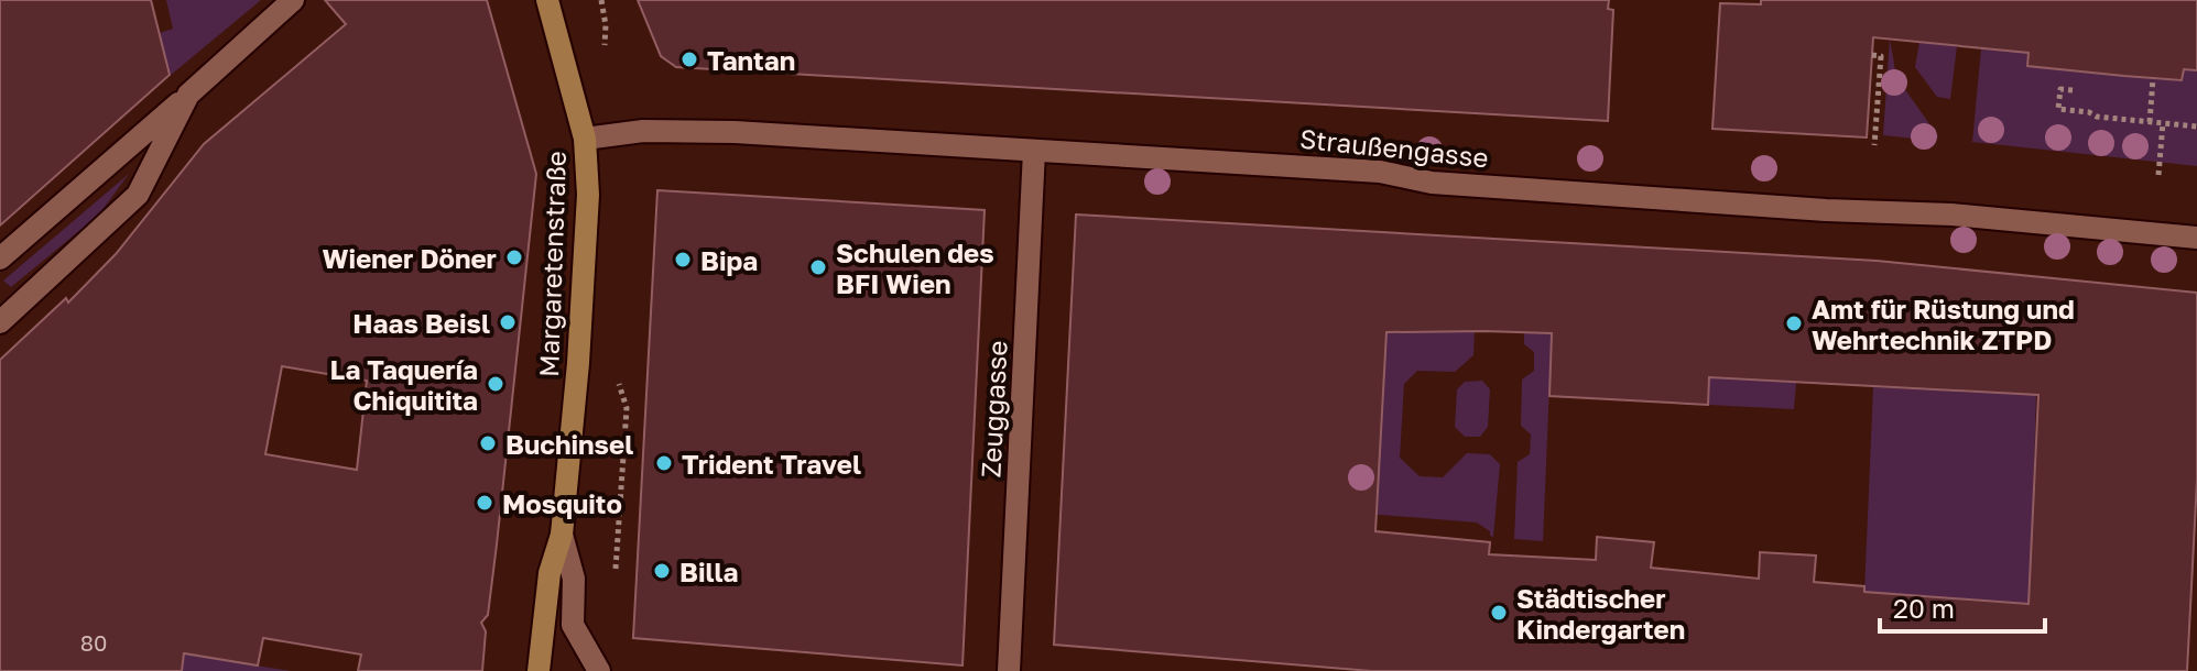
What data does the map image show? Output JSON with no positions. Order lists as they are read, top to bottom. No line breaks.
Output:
{"streets":{"street":["Straußengasse","Margaretenstraße","Zeuggasse"]},"crossings":[["Straußengasse","Margaretenstraße"],["Straußengasse","Zeuggasse"]],"places":["Tantan","Wiener Döner","Bipa","Schulen des BFI Wien","Haas Beisl","Amt für Rüstung und Wehrtechnik ZTPD","La Taquería Chiquitita","Buchinsel","Trident Travel","Mosquito","Billa","Städtischer Kindergarten"],"house_numbers":["80"],"scale_bar":"20 m"}
